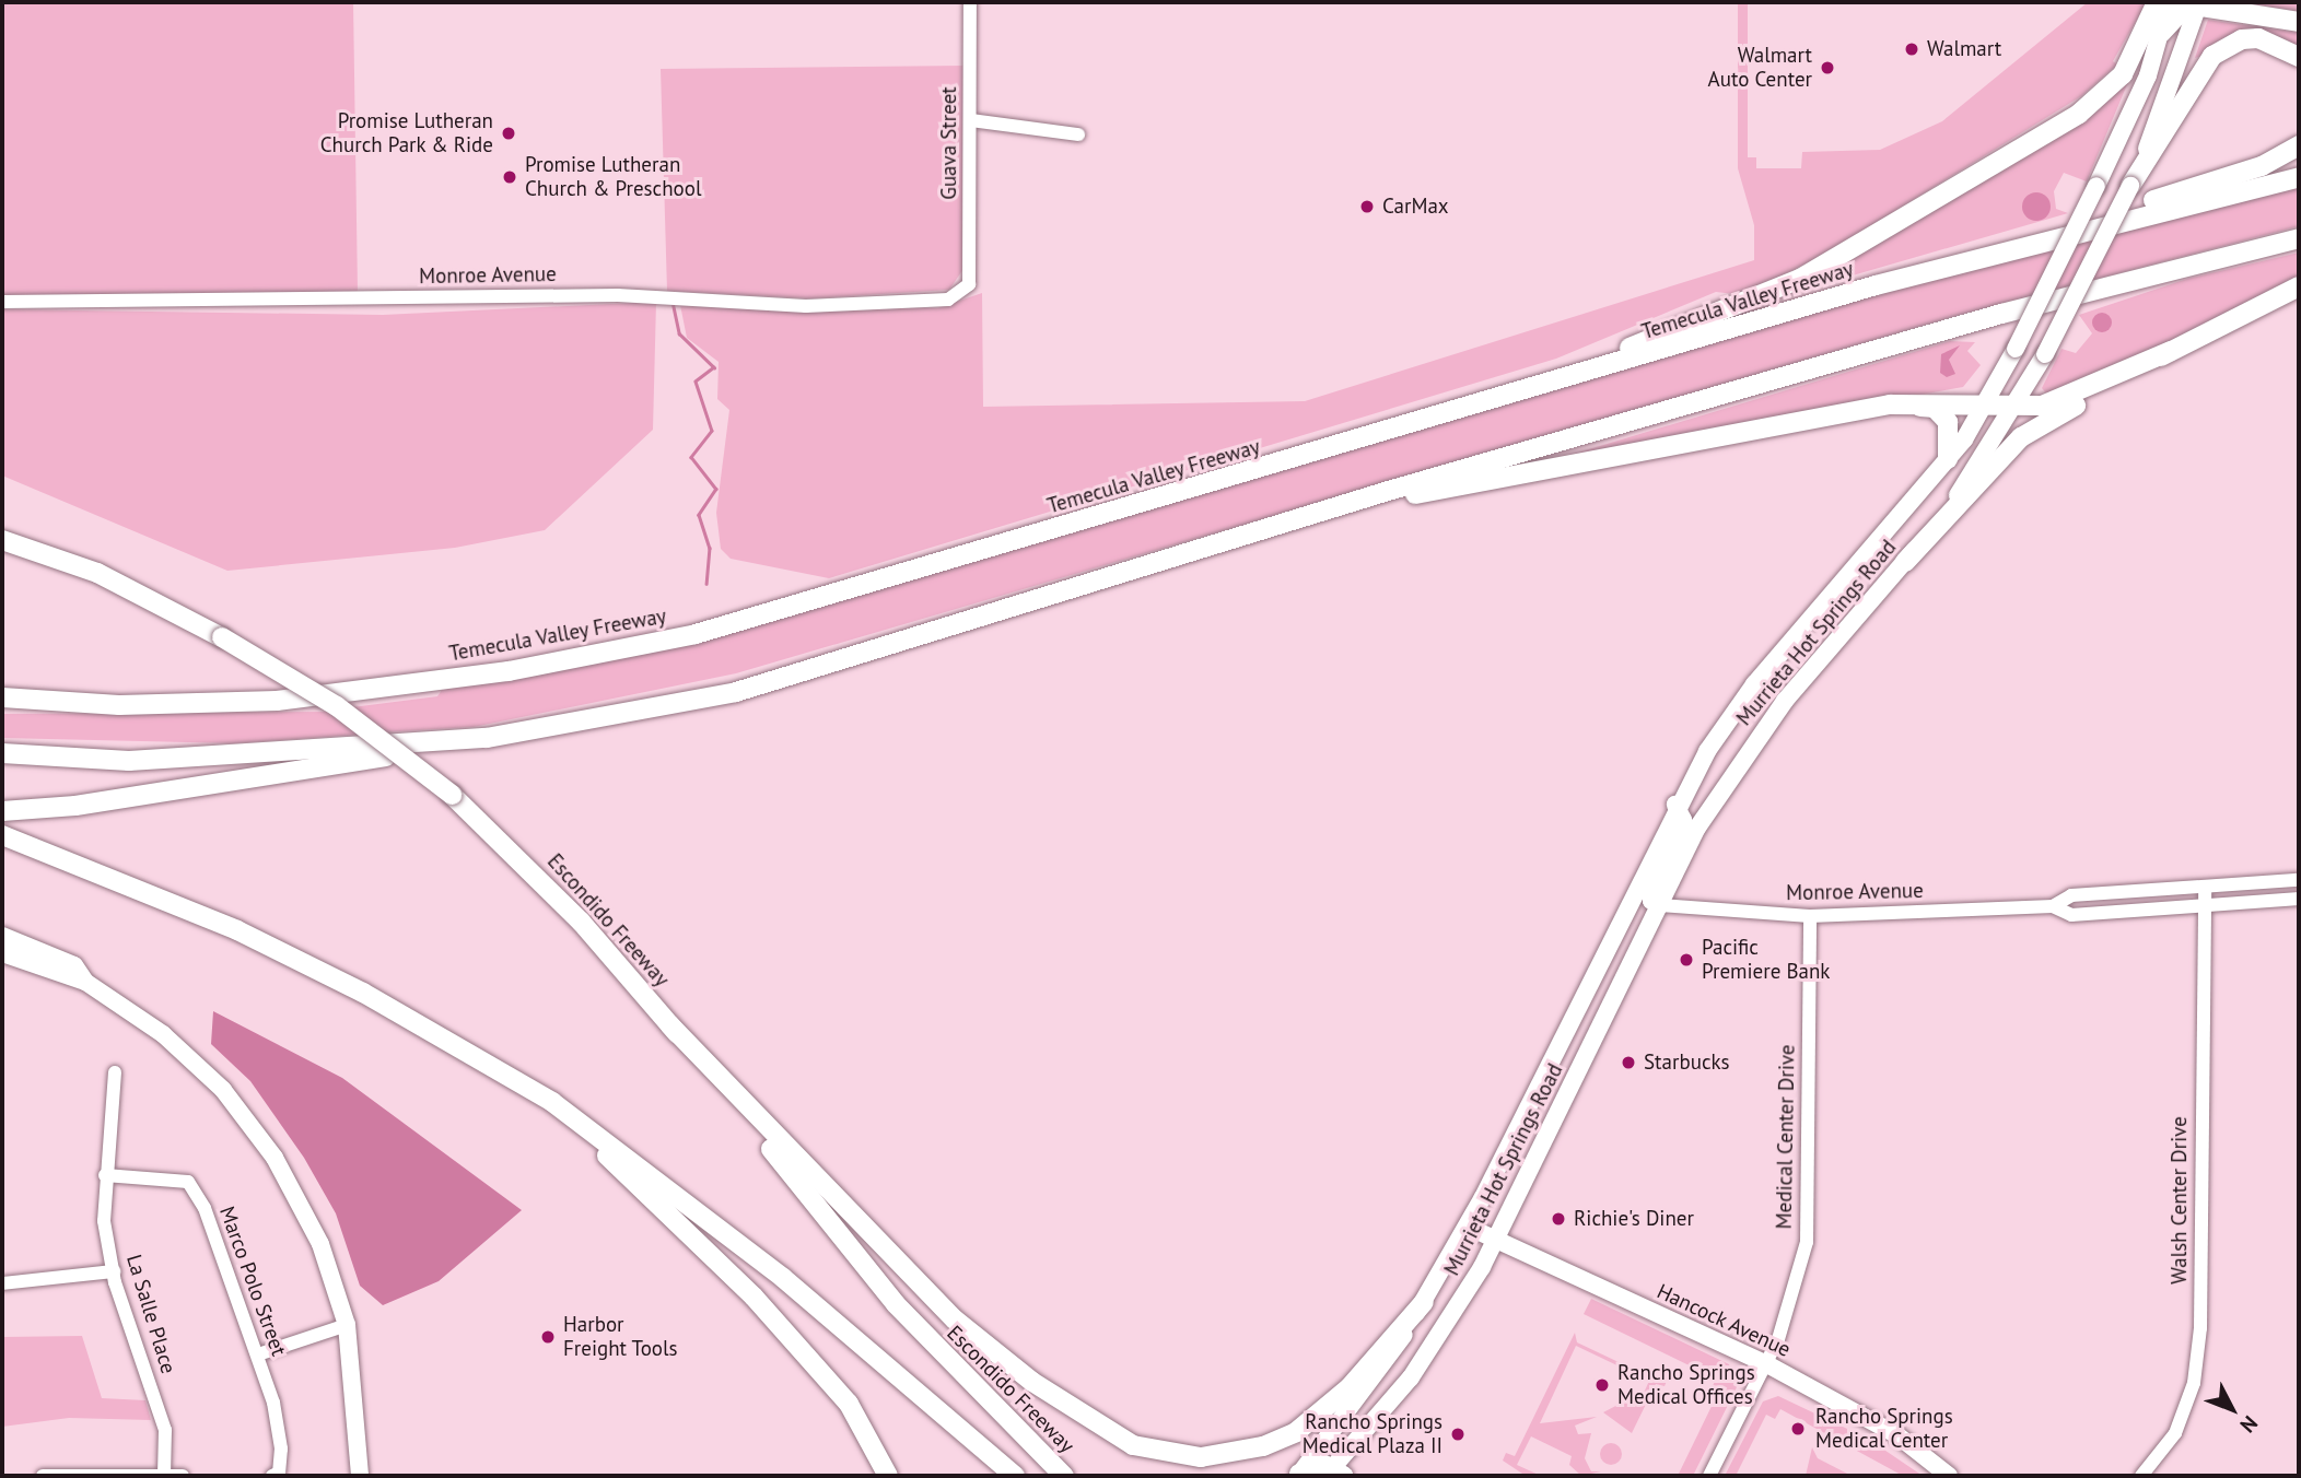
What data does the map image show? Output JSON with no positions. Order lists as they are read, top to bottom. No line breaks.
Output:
{"streets":{"highway":["Temecula Valley Freeway","Escondido Freeway"],"main road":["Murrieta Hot Springs Road","Hancock Avenue"],"street":["Guava Street","Monroe Avenue","Medical Center Drive","Walsh Center Drive","Marco Polo Street","La Salle Place"]},"crossings":[["Guava Street","Monroe Avenue"],["Monroe Avenue","Murrieta Hot Springs Road"],["Monroe Avenue","Medical Center Drive"],["Monroe Avenue","Walsh Center Drive"],["Murrieta Hot Springs Road","Hancock Avenue"],["Medical Center Drive","Hancock Avenue"],["Marco Polo Street","La Salle Place"]],"places":["Walmart","Walmart Auto Center","Promise Lutheran Church Park & Ride","Promise Lutheran Church & Preschool","CarMax","Pacific Premiere Bank","Starbucks","Richie's Diner","Harbor Freight Tools","Rancho Springs Medical Offices","Rancho Springs Medical Center","Rancho Springs Medical Plaza II"],"north":"bottom right"}
